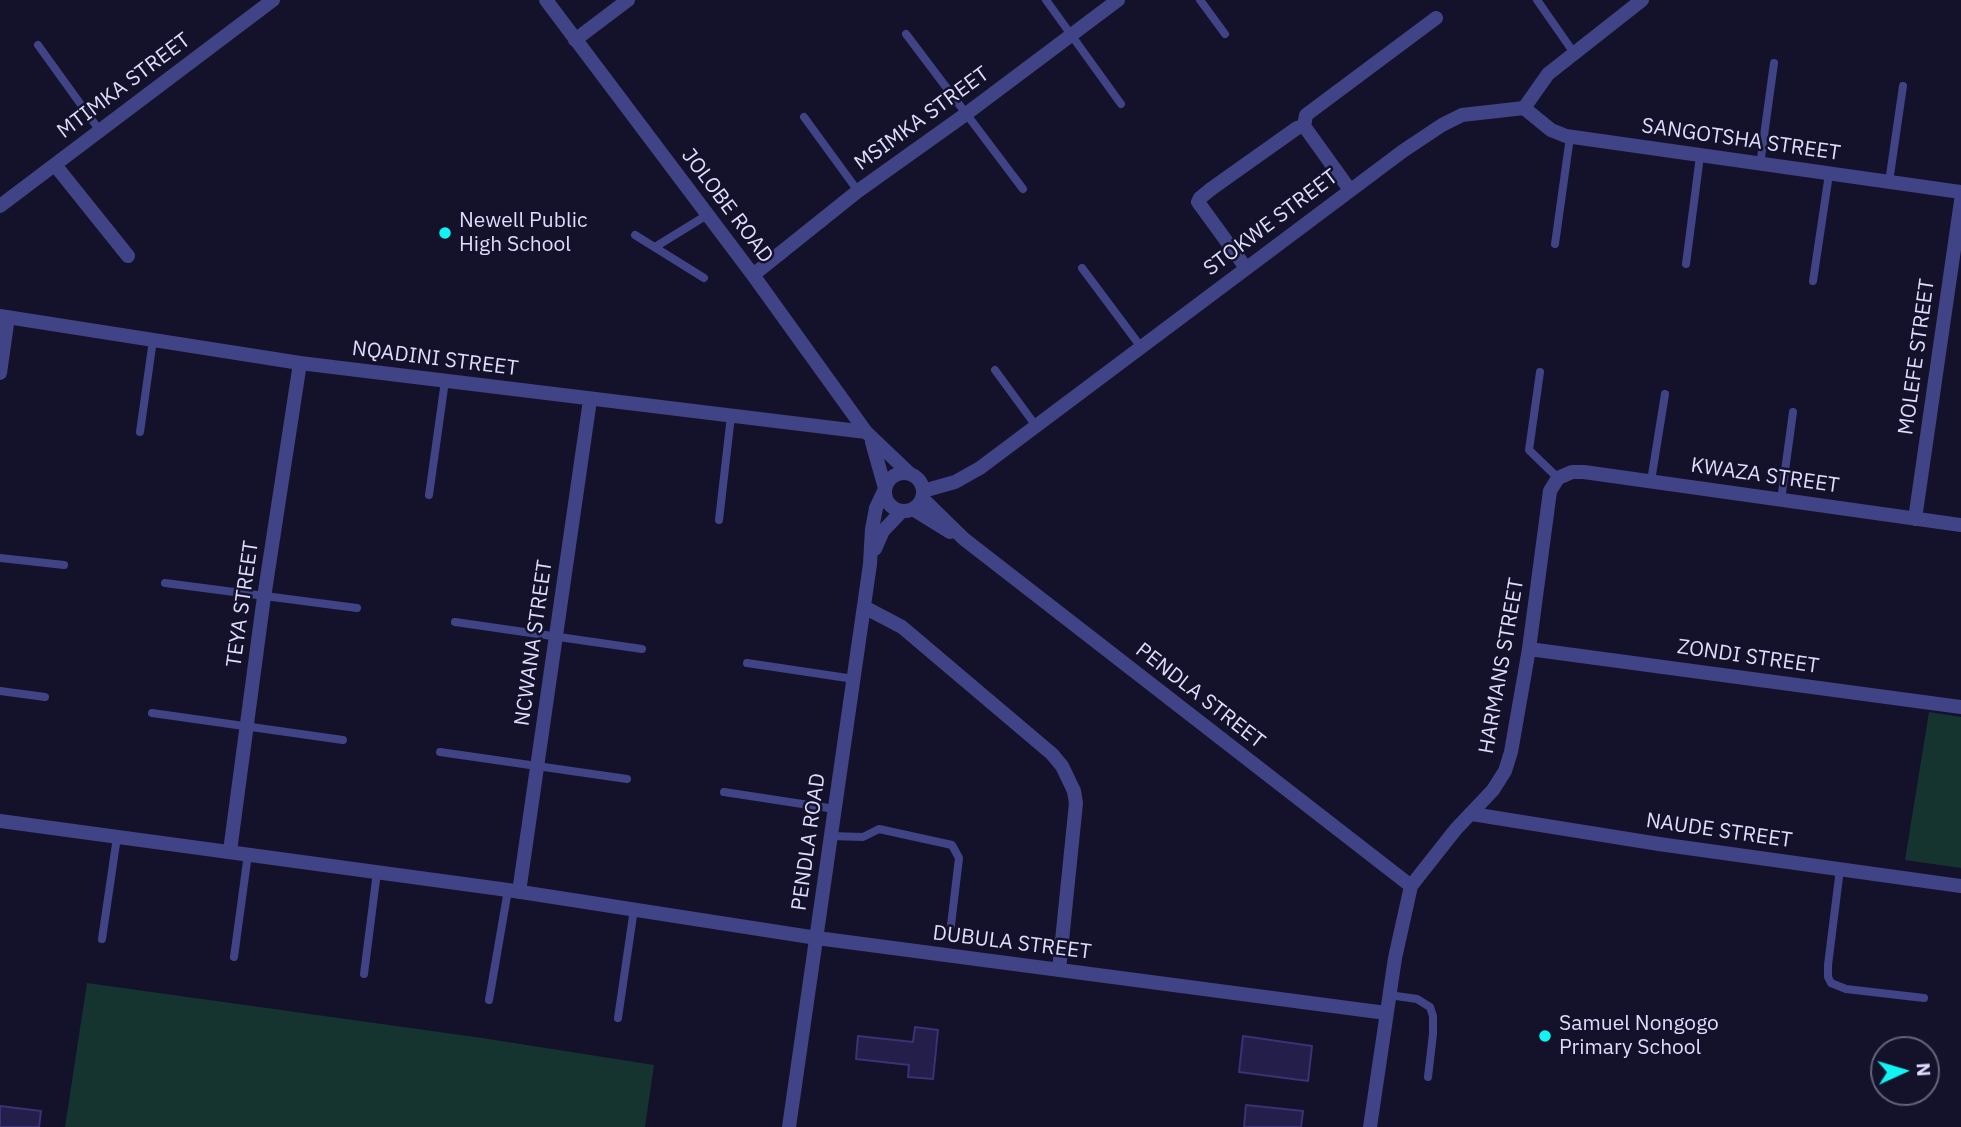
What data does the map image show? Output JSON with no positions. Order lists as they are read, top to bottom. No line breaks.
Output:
{"streets":{"street":["MTIMKA STREET","MSIMKA STREET","SANGOTSHA STREET","JOLOBE ROAD","STOKWE STREET","MOLEFE STREET","NQADINI STREET","KWAZA STREET","TEYA STREET","NCWANA STREET","ZONDI STREET","HARMANS STREET","PENDLA STREET","NAUDE STREET","PENDLA ROAD","DUBULA STREET"]},"crossings":[["MSIMKA STREET","JOLOBE ROAD"],["SANGOTSHA STREET","STOKWE STREET"],["JOLOBE ROAD","STOKWE STREET"],["JOLOBE ROAD","NQADINI STREET"],["JOLOBE ROAD","PENDLA STREET"],["JOLOBE ROAD","PENDLA ROAD"],["STOKWE STREET","PENDLA STREET"],["STOKWE STREET","PENDLA ROAD"],["MOLEFE STREET","KWAZA STREET"],["NQADINI STREET","TEYA STREET"],["NQADINI STREET","NCWANA STREET"],["KWAZA STREET","HARMANS STREET"],["TEYA STREET","DUBULA STREET"],["NCWANA STREET","DUBULA STREET"],["ZONDI STREET","HARMANS STREET"],["HARMANS STREET","PENDLA STREET"],["HARMANS STREET","NAUDE STREET"],["HARMANS STREET","DUBULA STREET"],["PENDLA STREET","PENDLA ROAD"],["PENDLA ROAD","DUBULA STREET"]],"places":["Newell Public High School","Samuel Nongogo Primary School"],"north":"right"}
